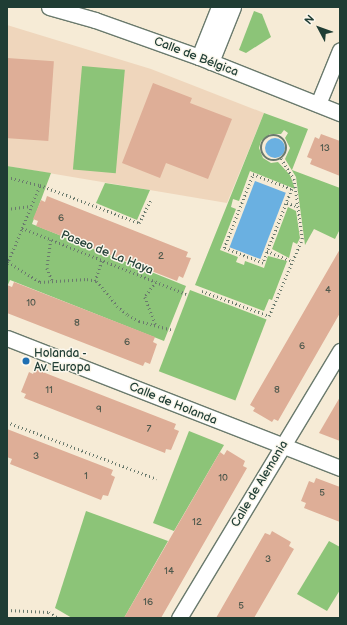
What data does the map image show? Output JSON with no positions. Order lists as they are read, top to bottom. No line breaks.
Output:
{"streets":{"street":["Calle de Bélgica","Calle de Holanda","Calle de Alemania"],"path":["Paseo de La Haya"]},"crossings":[["Calle de Holanda","Calle de Alemania"]],"places":["Holanda - Av. Europa"],"house_numbers":["13","6","2","4","10","8","6","6","11","8","9","7","3","1","10","5","12","3","14","16","5"],"north":"top left"}
